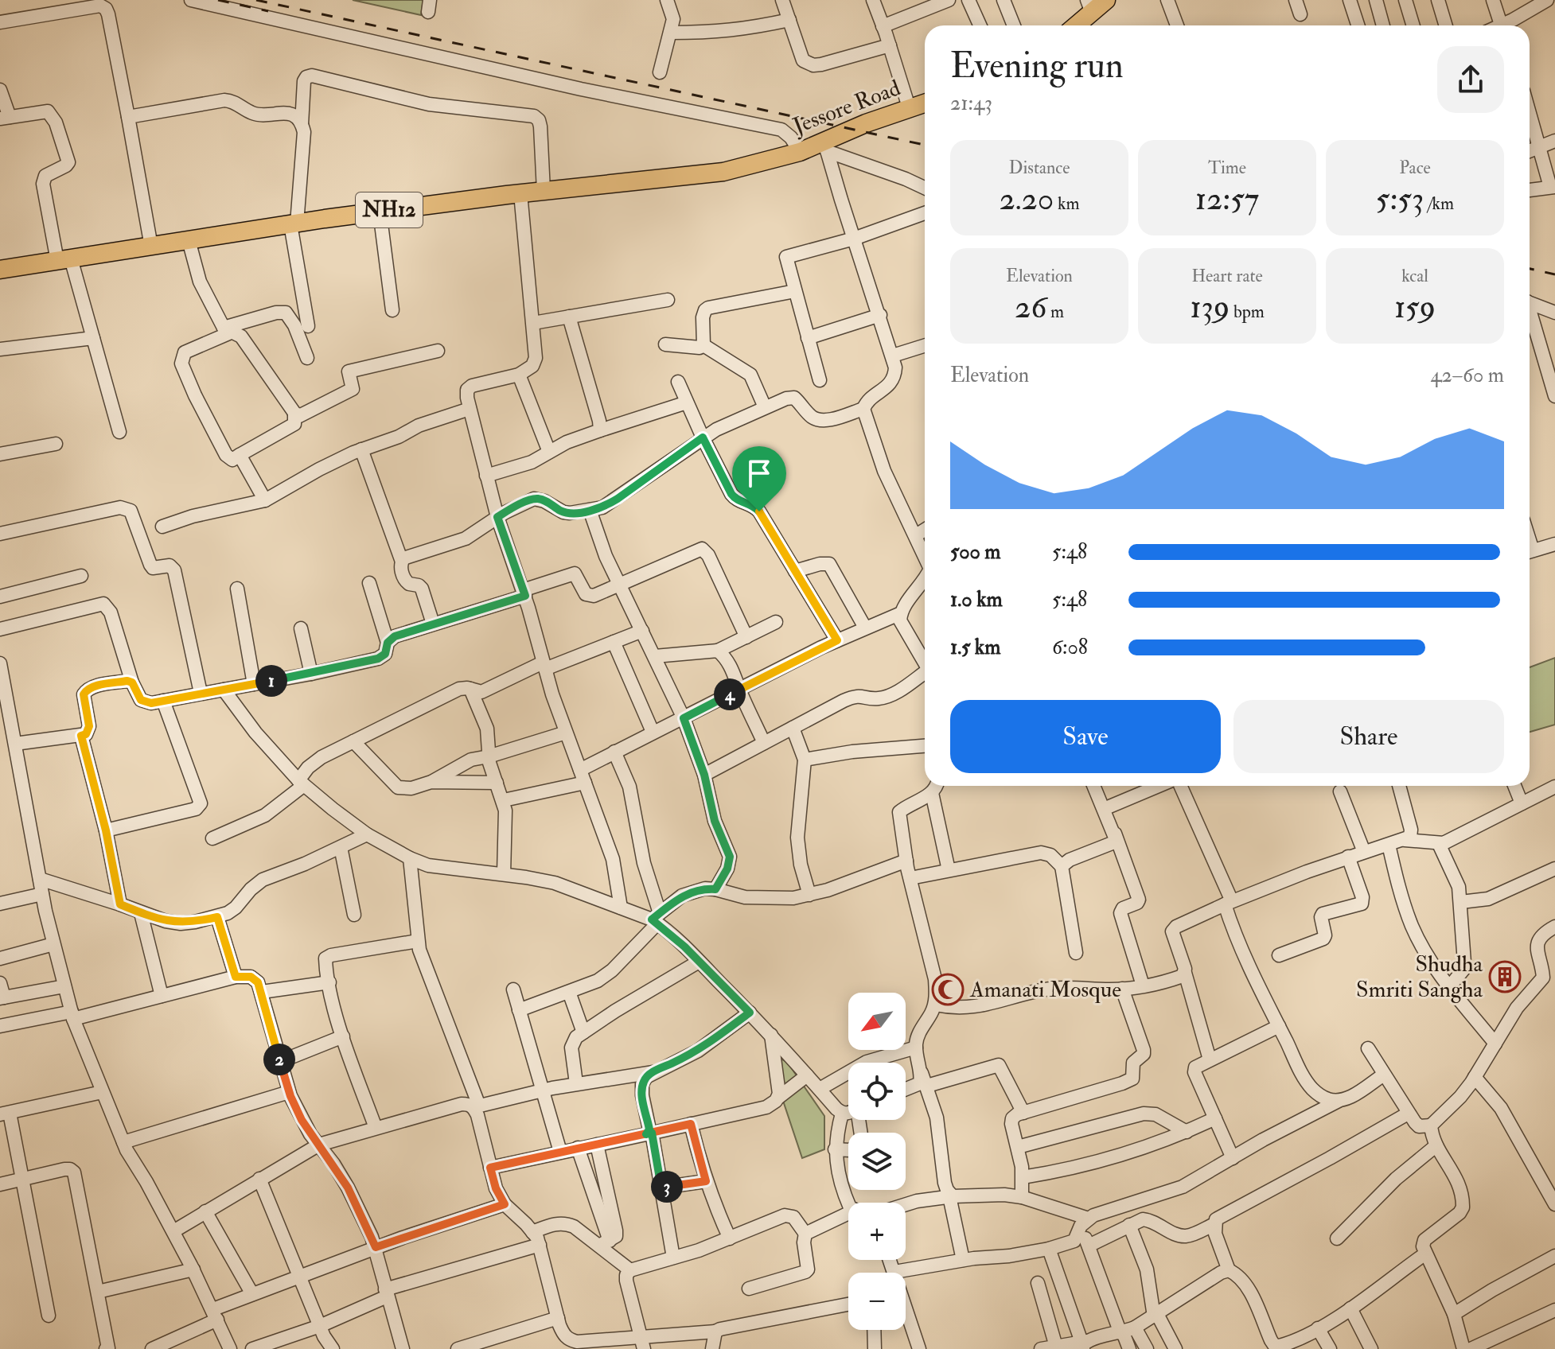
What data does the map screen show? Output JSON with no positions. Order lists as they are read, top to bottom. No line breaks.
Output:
{"streets":{"highway":["Jessore Road","NH12"]},"crossings":[["Jessore Road","NH12"]],"places":{"building":["Shudha Smriti Sangha"],"mosque":["Amanati Mosque"]},"north":"bottom left","page":{"heading":["Evening run","21:43"],"stats":[["Distance","2.20 km"],["Time","12:57"],["Pace","5:53 /km"],["Elevation","26 m"],["Heart rate","139 bpm"],["kcal","159"]],"chart":["Elevation","42–60 m"],"list":[{"name":"500 m","note":"5:48"},{"name":"1.0 km","note":"5:48"},{"name":"1.5 km","note":"6:08"}],"pins":["1","4","2","3"],"buttons":["Save","Share"],"map_buttons":["+","−"]}}
